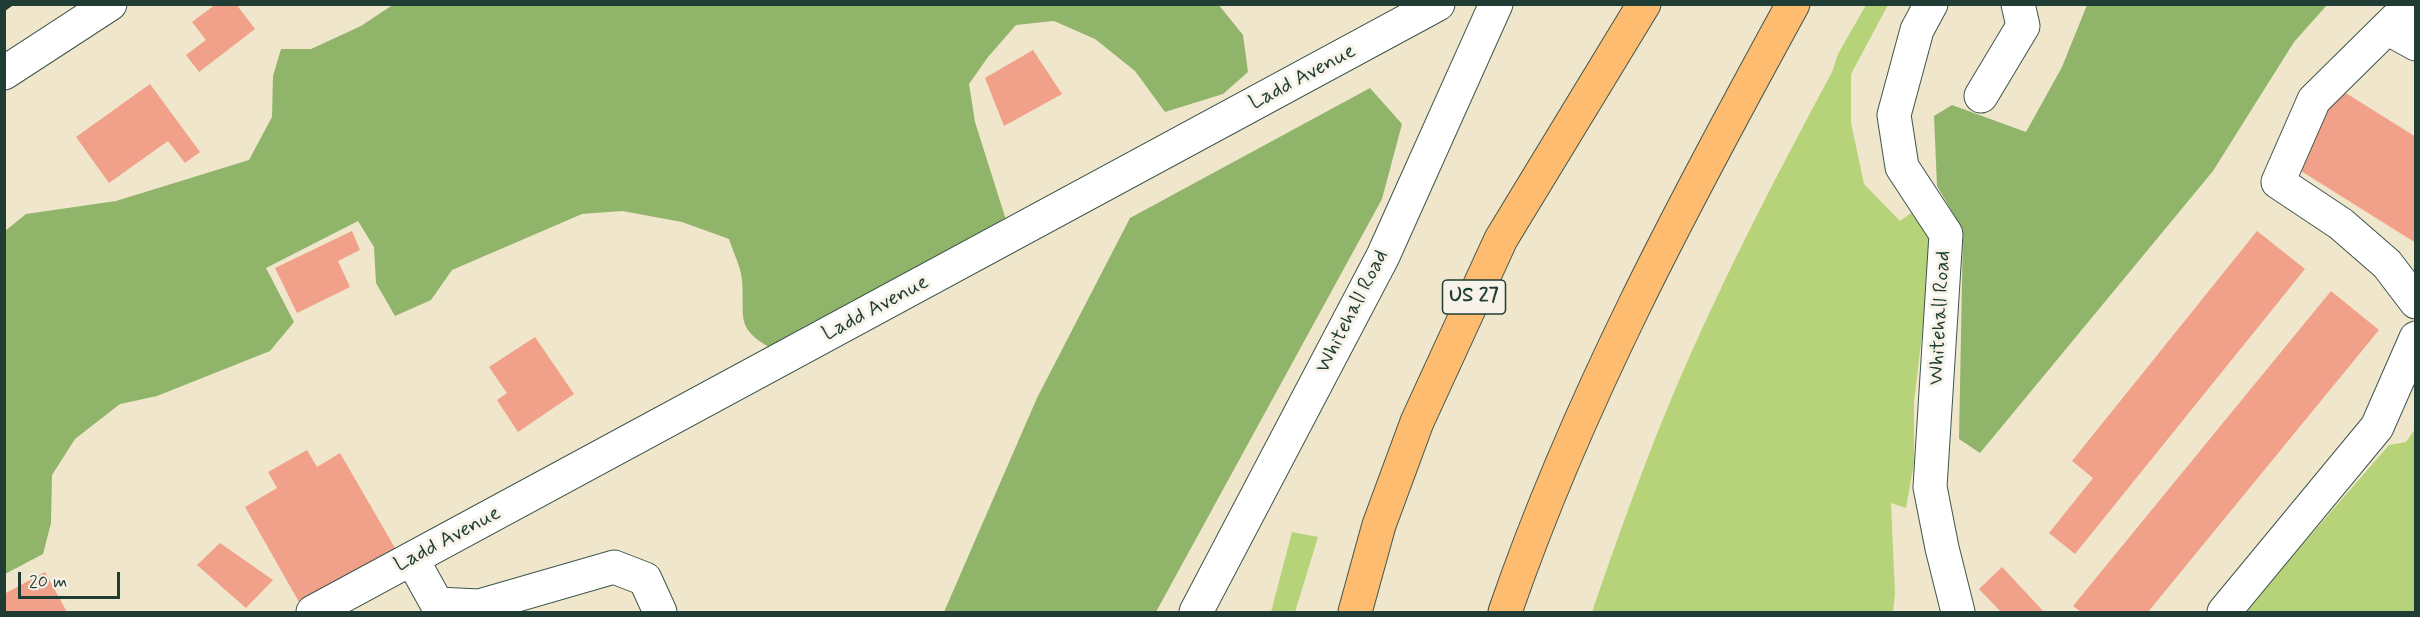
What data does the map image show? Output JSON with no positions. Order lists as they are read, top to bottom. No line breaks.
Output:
{"streets":{"highway":["US 27"],"street":["Ladd Avenue","Whitehall Road"]},"scale_bar":"20 m"}
